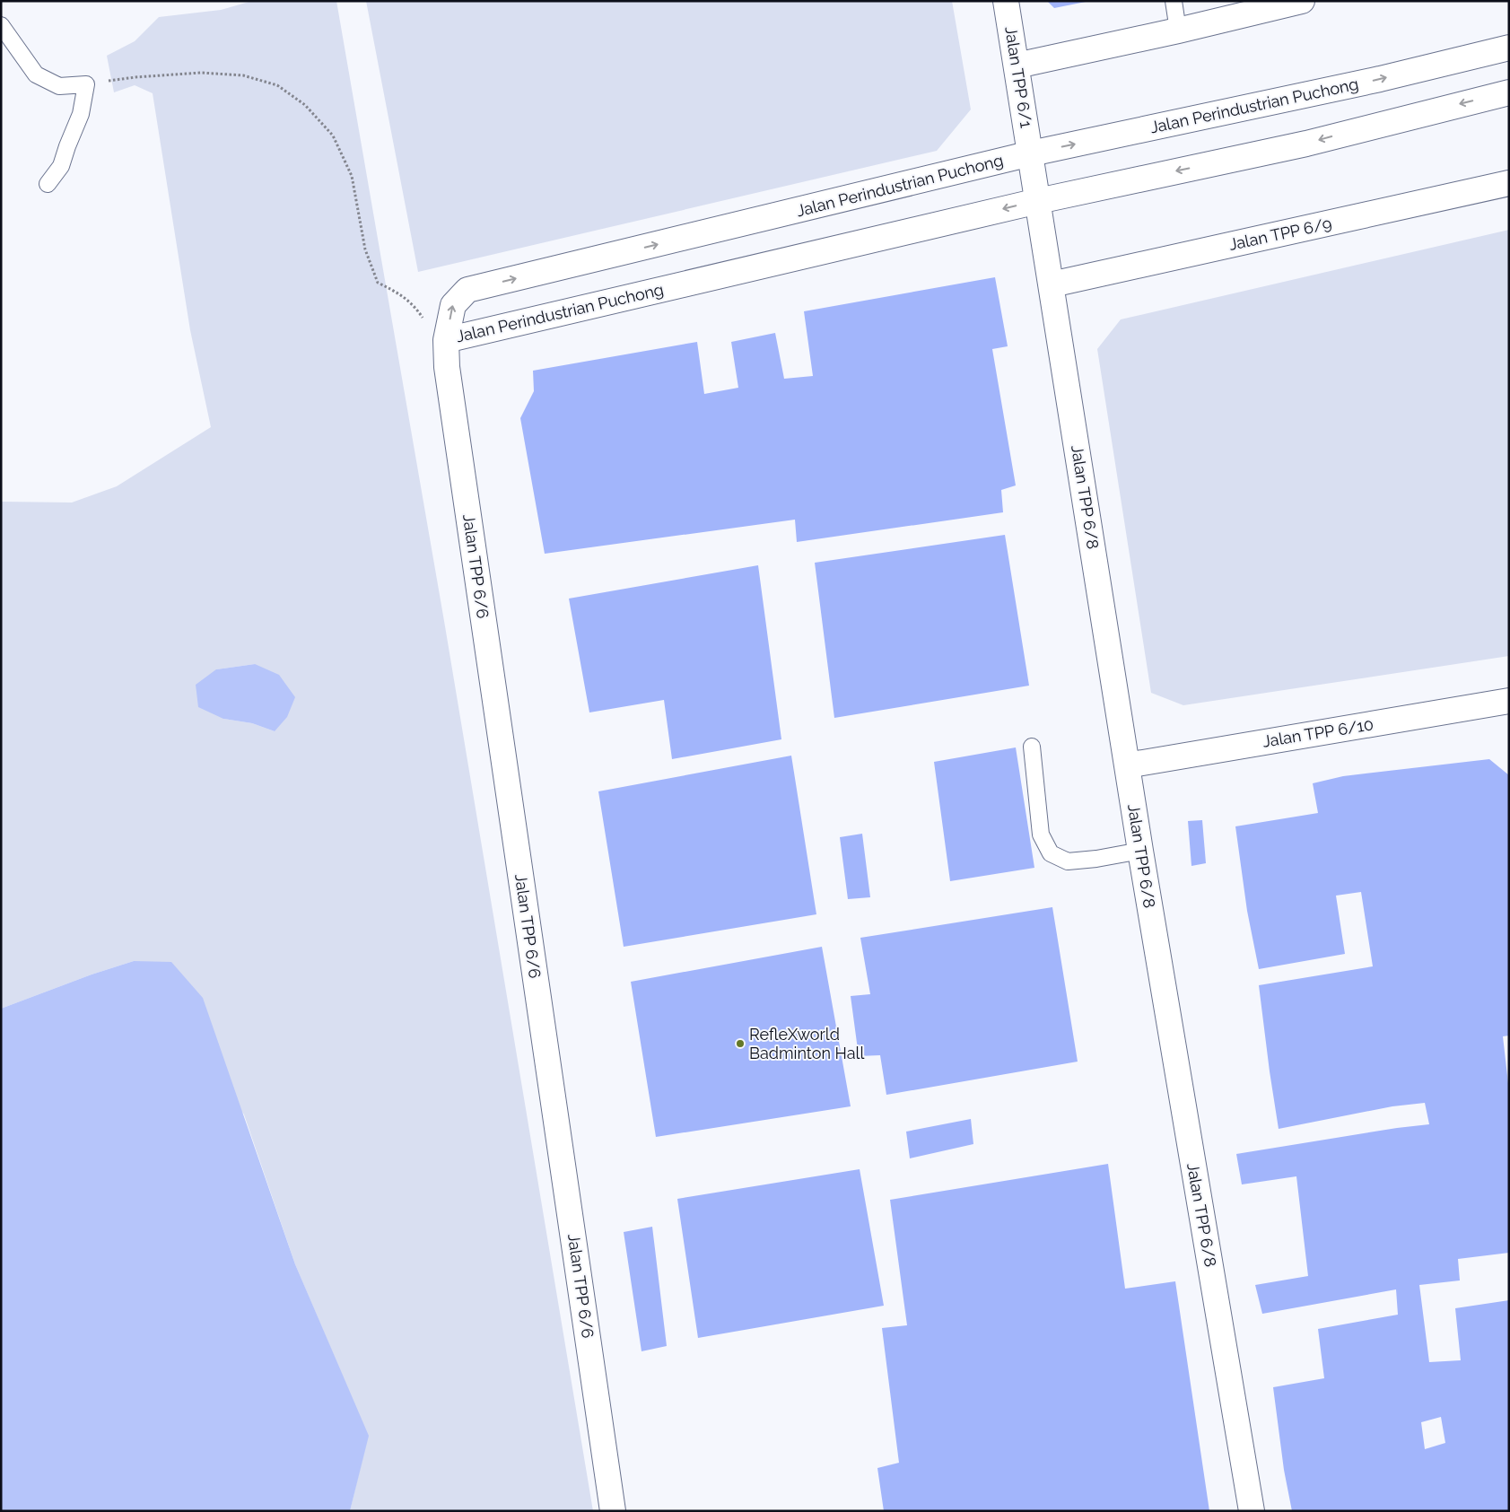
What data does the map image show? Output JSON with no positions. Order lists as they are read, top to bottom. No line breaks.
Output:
{"streets":{"street":["Jalan TPP 6/1","Jalan Perindustrian Puchong","Jalan TPP 6/9","Jalan TPP 6/8","Jalan TPP 6/6","Jalan TPP 6/10"]},"crossings":[["Jalan TPP 6/1","Jalan Perindustrian Puchong"],["Jalan TPP 6/1","Jalan TPP 6/8"],["Jalan Perindustrian Puchong","Jalan TPP 6/8"],["Jalan Perindustrian Puchong","Jalan TPP 6/6"],["Jalan TPP 6/9","Jalan TPP 6/8"],["Jalan TPP 6/8","Jalan TPP 6/10"]],"places":["RefleXworld Badminton Hall"]}
